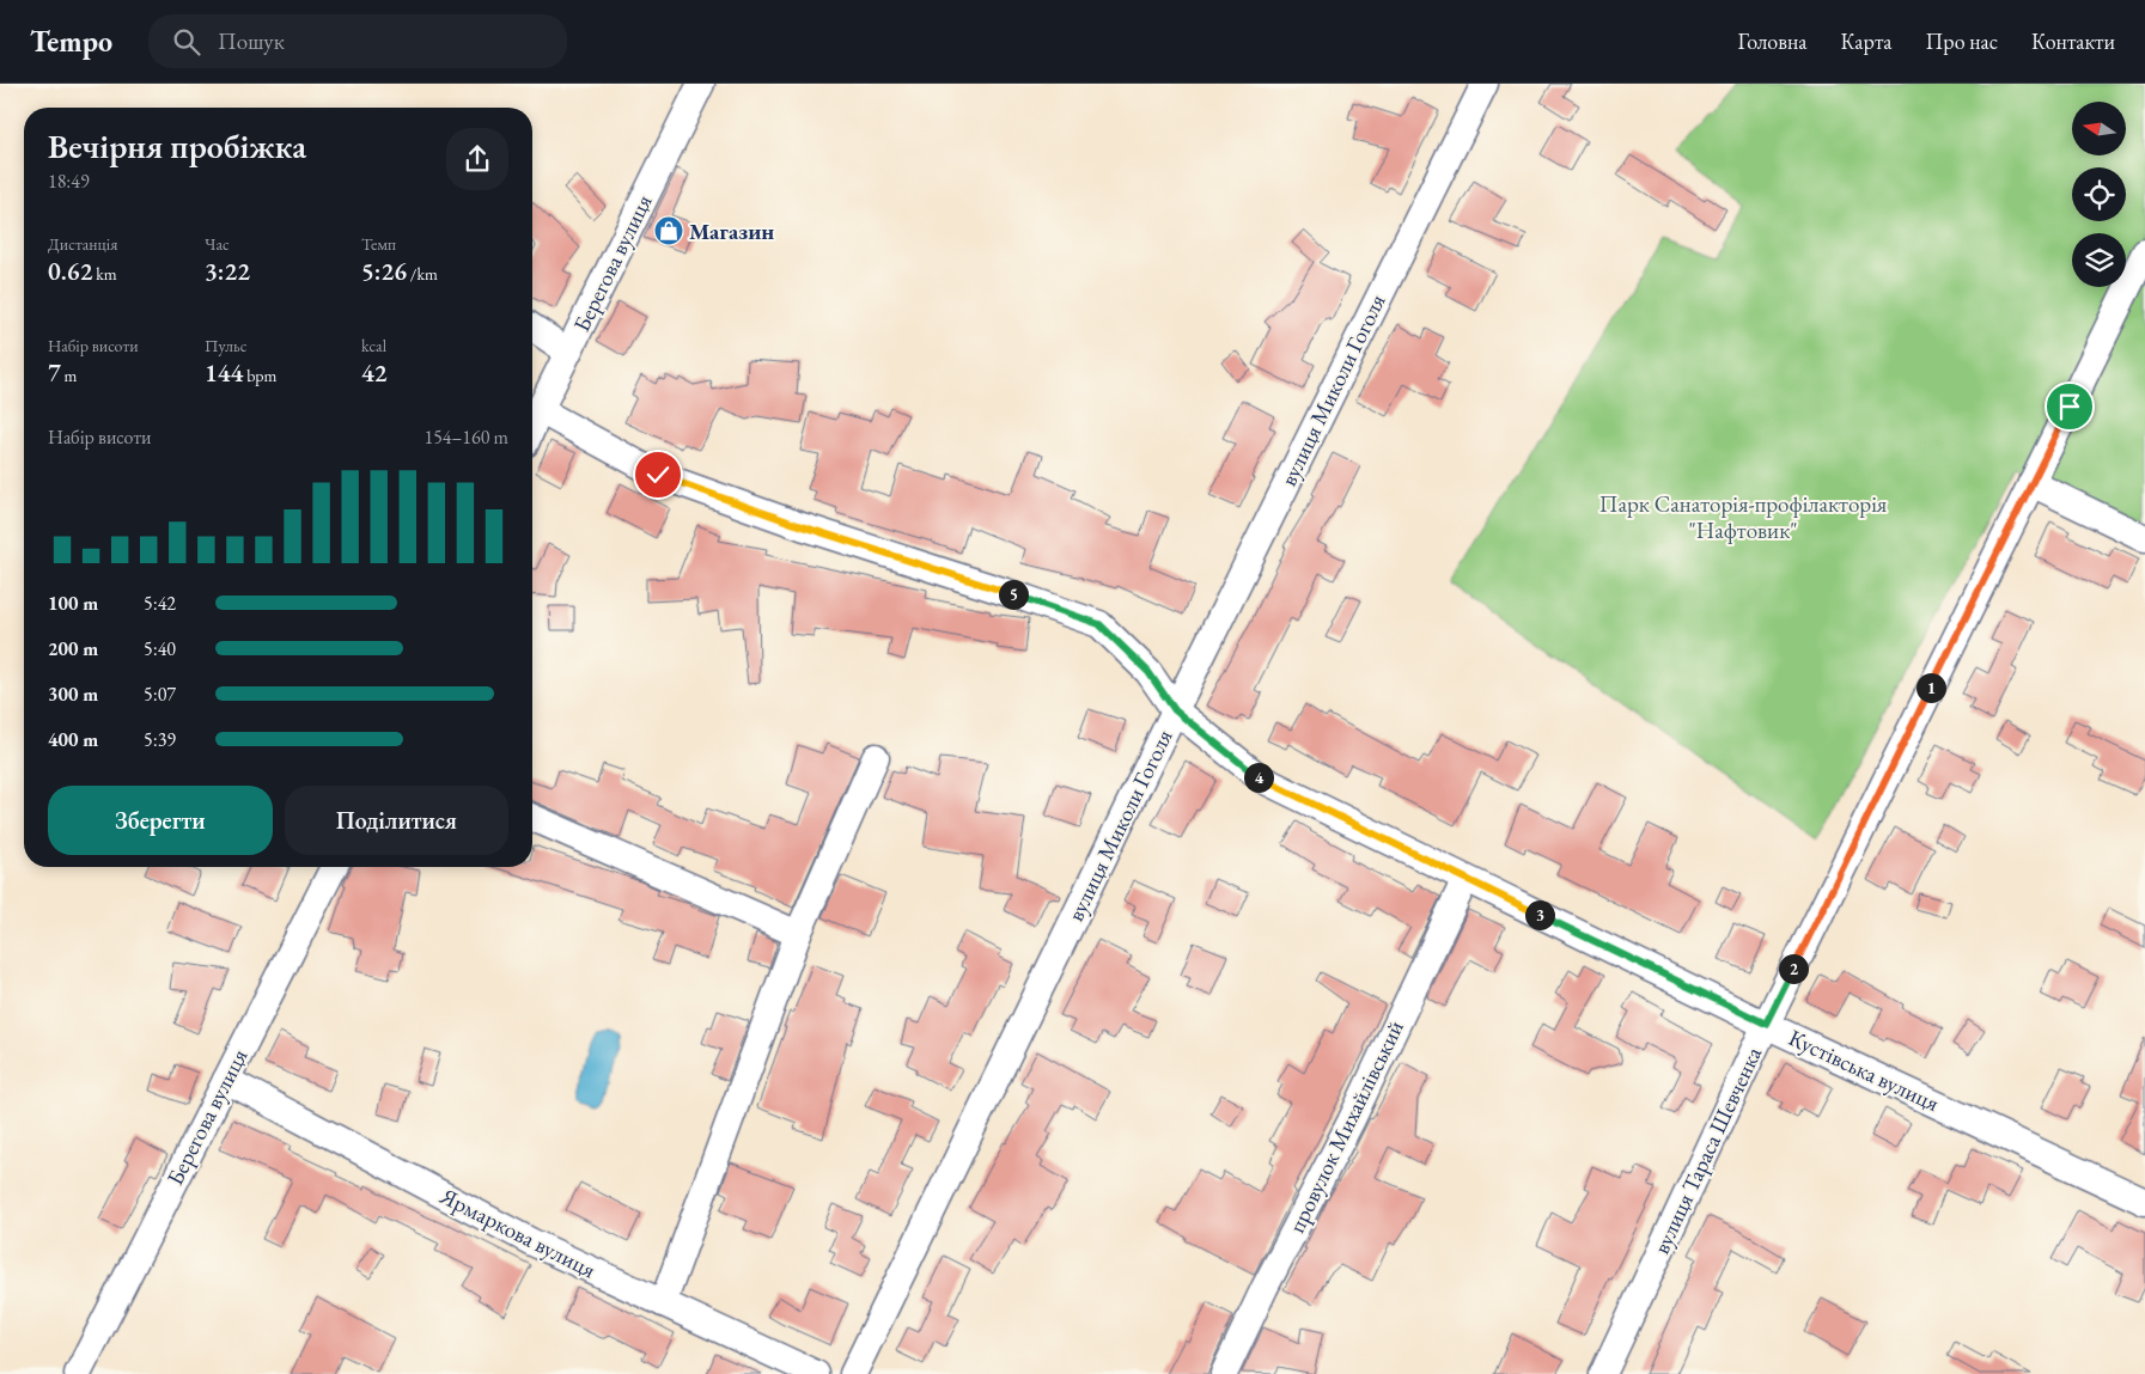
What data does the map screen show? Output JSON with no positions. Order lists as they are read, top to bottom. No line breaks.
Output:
{"streets":{"street":["Берегова вулиця","вулиця Миколи Гоголя","Кустівська вулиця","провулок Михайлівський","вулиця Тараса Шевченка","Ярмаркова вулиця"]},"crossings":[["Берегова вулиця","Кустівська вулиця"],["Берегова вулиця","Ярмаркова вулиця"],["вулиця Миколи Гоголя","Кустівська вулиця"],["Кустівська вулиця","провулок Михайлівський"],["Кустівська вулиця","вулиця Тараса Шевченка"]],"parks":["Парк Санаторія-профілакторія \"Нафтовик\""],"places":{"shop":["Магазин"]},"north":"left","page":{"header":"Tempo","search":"Пошук","nav":["Головна","Карта","Про нас","Контакти"],"heading":["Вечірня пробіжка","18:49"],"stats":[["Дистанція","0.62 km"],["Час","3:22"],["Темп","5:26 /km"],["Набір висоти","7 m"],["Пульс","144 bpm"],["kcal","42"]],"chart":["Набір висоти","154–160 m"],"pins":["5","1","4","3","2"],"list":[{"name":"100 m","note":"5:42"},{"name":"200 m","note":"5:40"},{"name":"300 m","note":"5:07"},{"name":"400 m","note":"5:39"}],"buttons":["Зберегти","Поділитися"]}}
